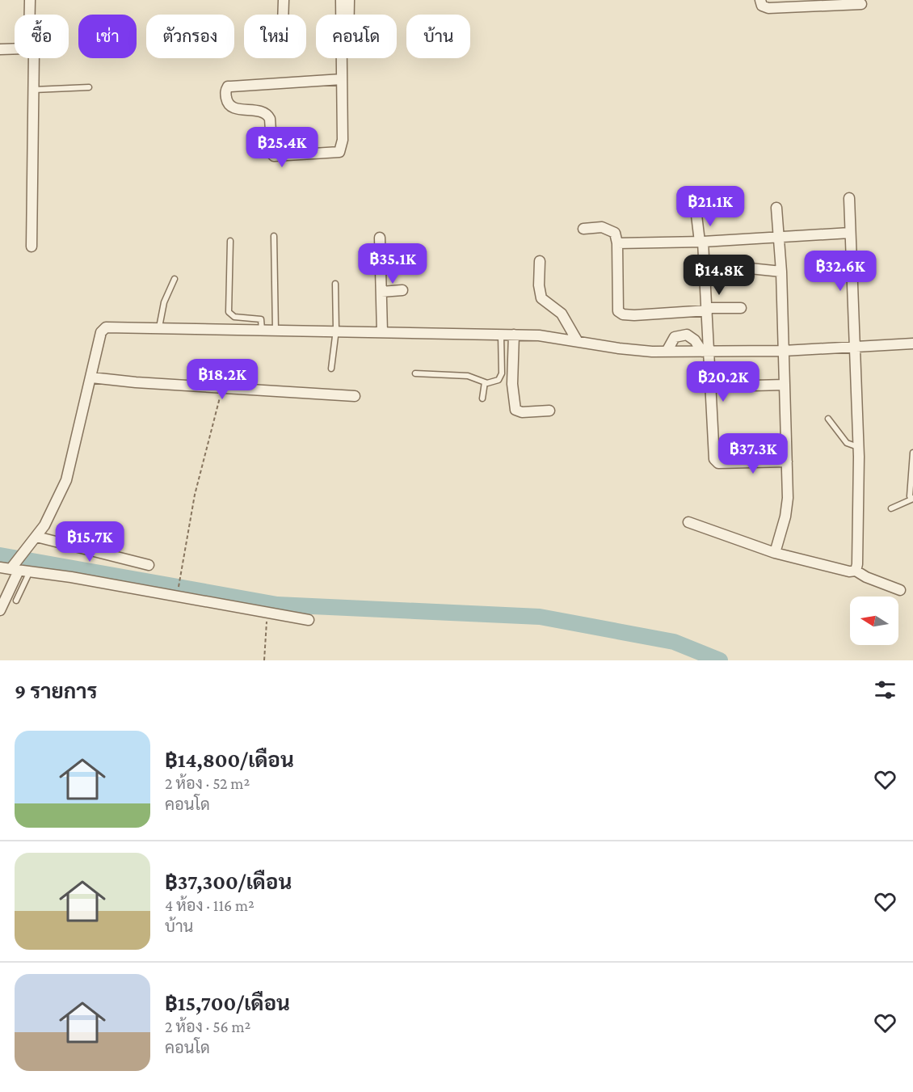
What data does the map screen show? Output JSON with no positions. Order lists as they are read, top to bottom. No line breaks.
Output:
{"north":"left","page":{"chip":["ซื้อ","เช่า","ตัวกรอง","ใหม่","คอนโด","บ้าน"],"price":["฿25.4K","฿21.1K","฿35.1K","฿32.6K","฿14.8K","฿18.2K","฿20.2K","฿37.3K","฿15.7K"],"heading":"9 รายการ","list":[{"name":"฿14,800/เดือน","note":"2 ห้อง · 52 m² · คอนโด"},{"name":"฿37,300/เดือน","note":"4 ห้อง · 116 m² · บ้าน"},{"name":"฿15,700/เดือน","note":"2 ห้อง · 56 m² · คอนโด"}]}}
